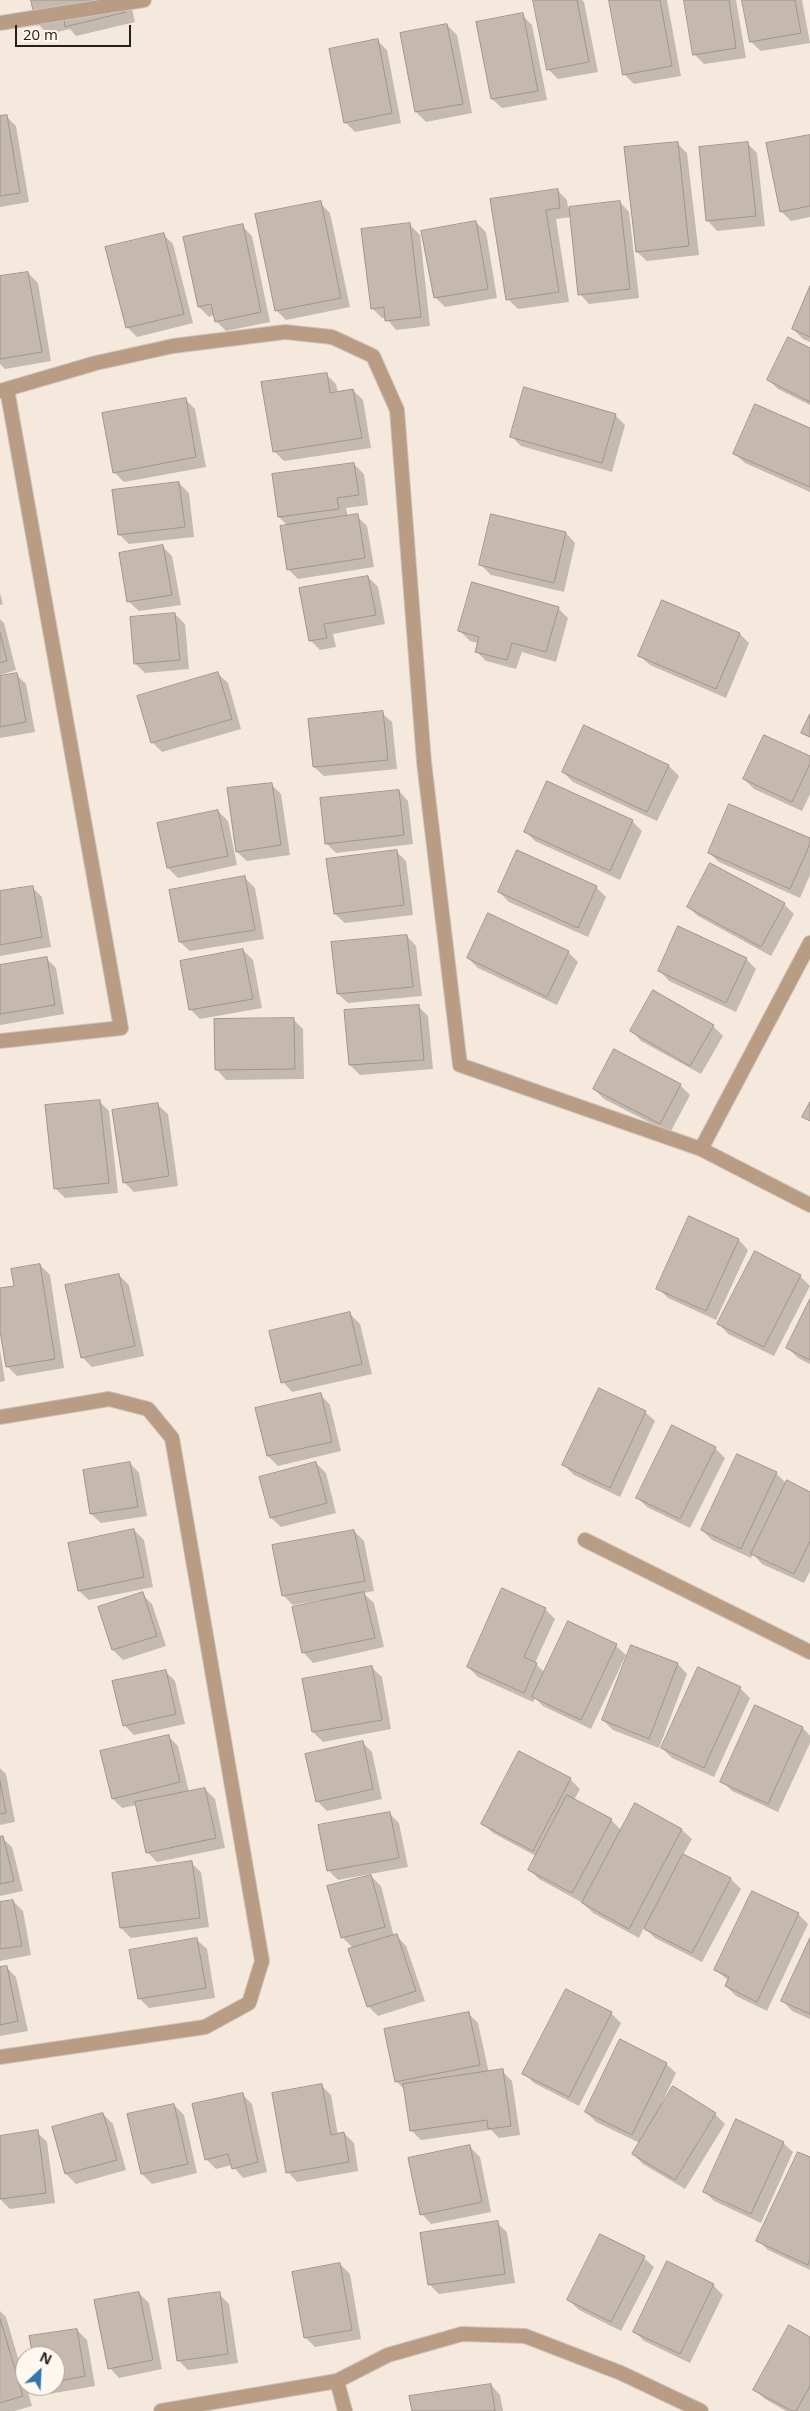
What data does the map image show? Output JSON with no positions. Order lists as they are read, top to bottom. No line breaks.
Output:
{"scale_bar":"20 m","north":"top right"}
